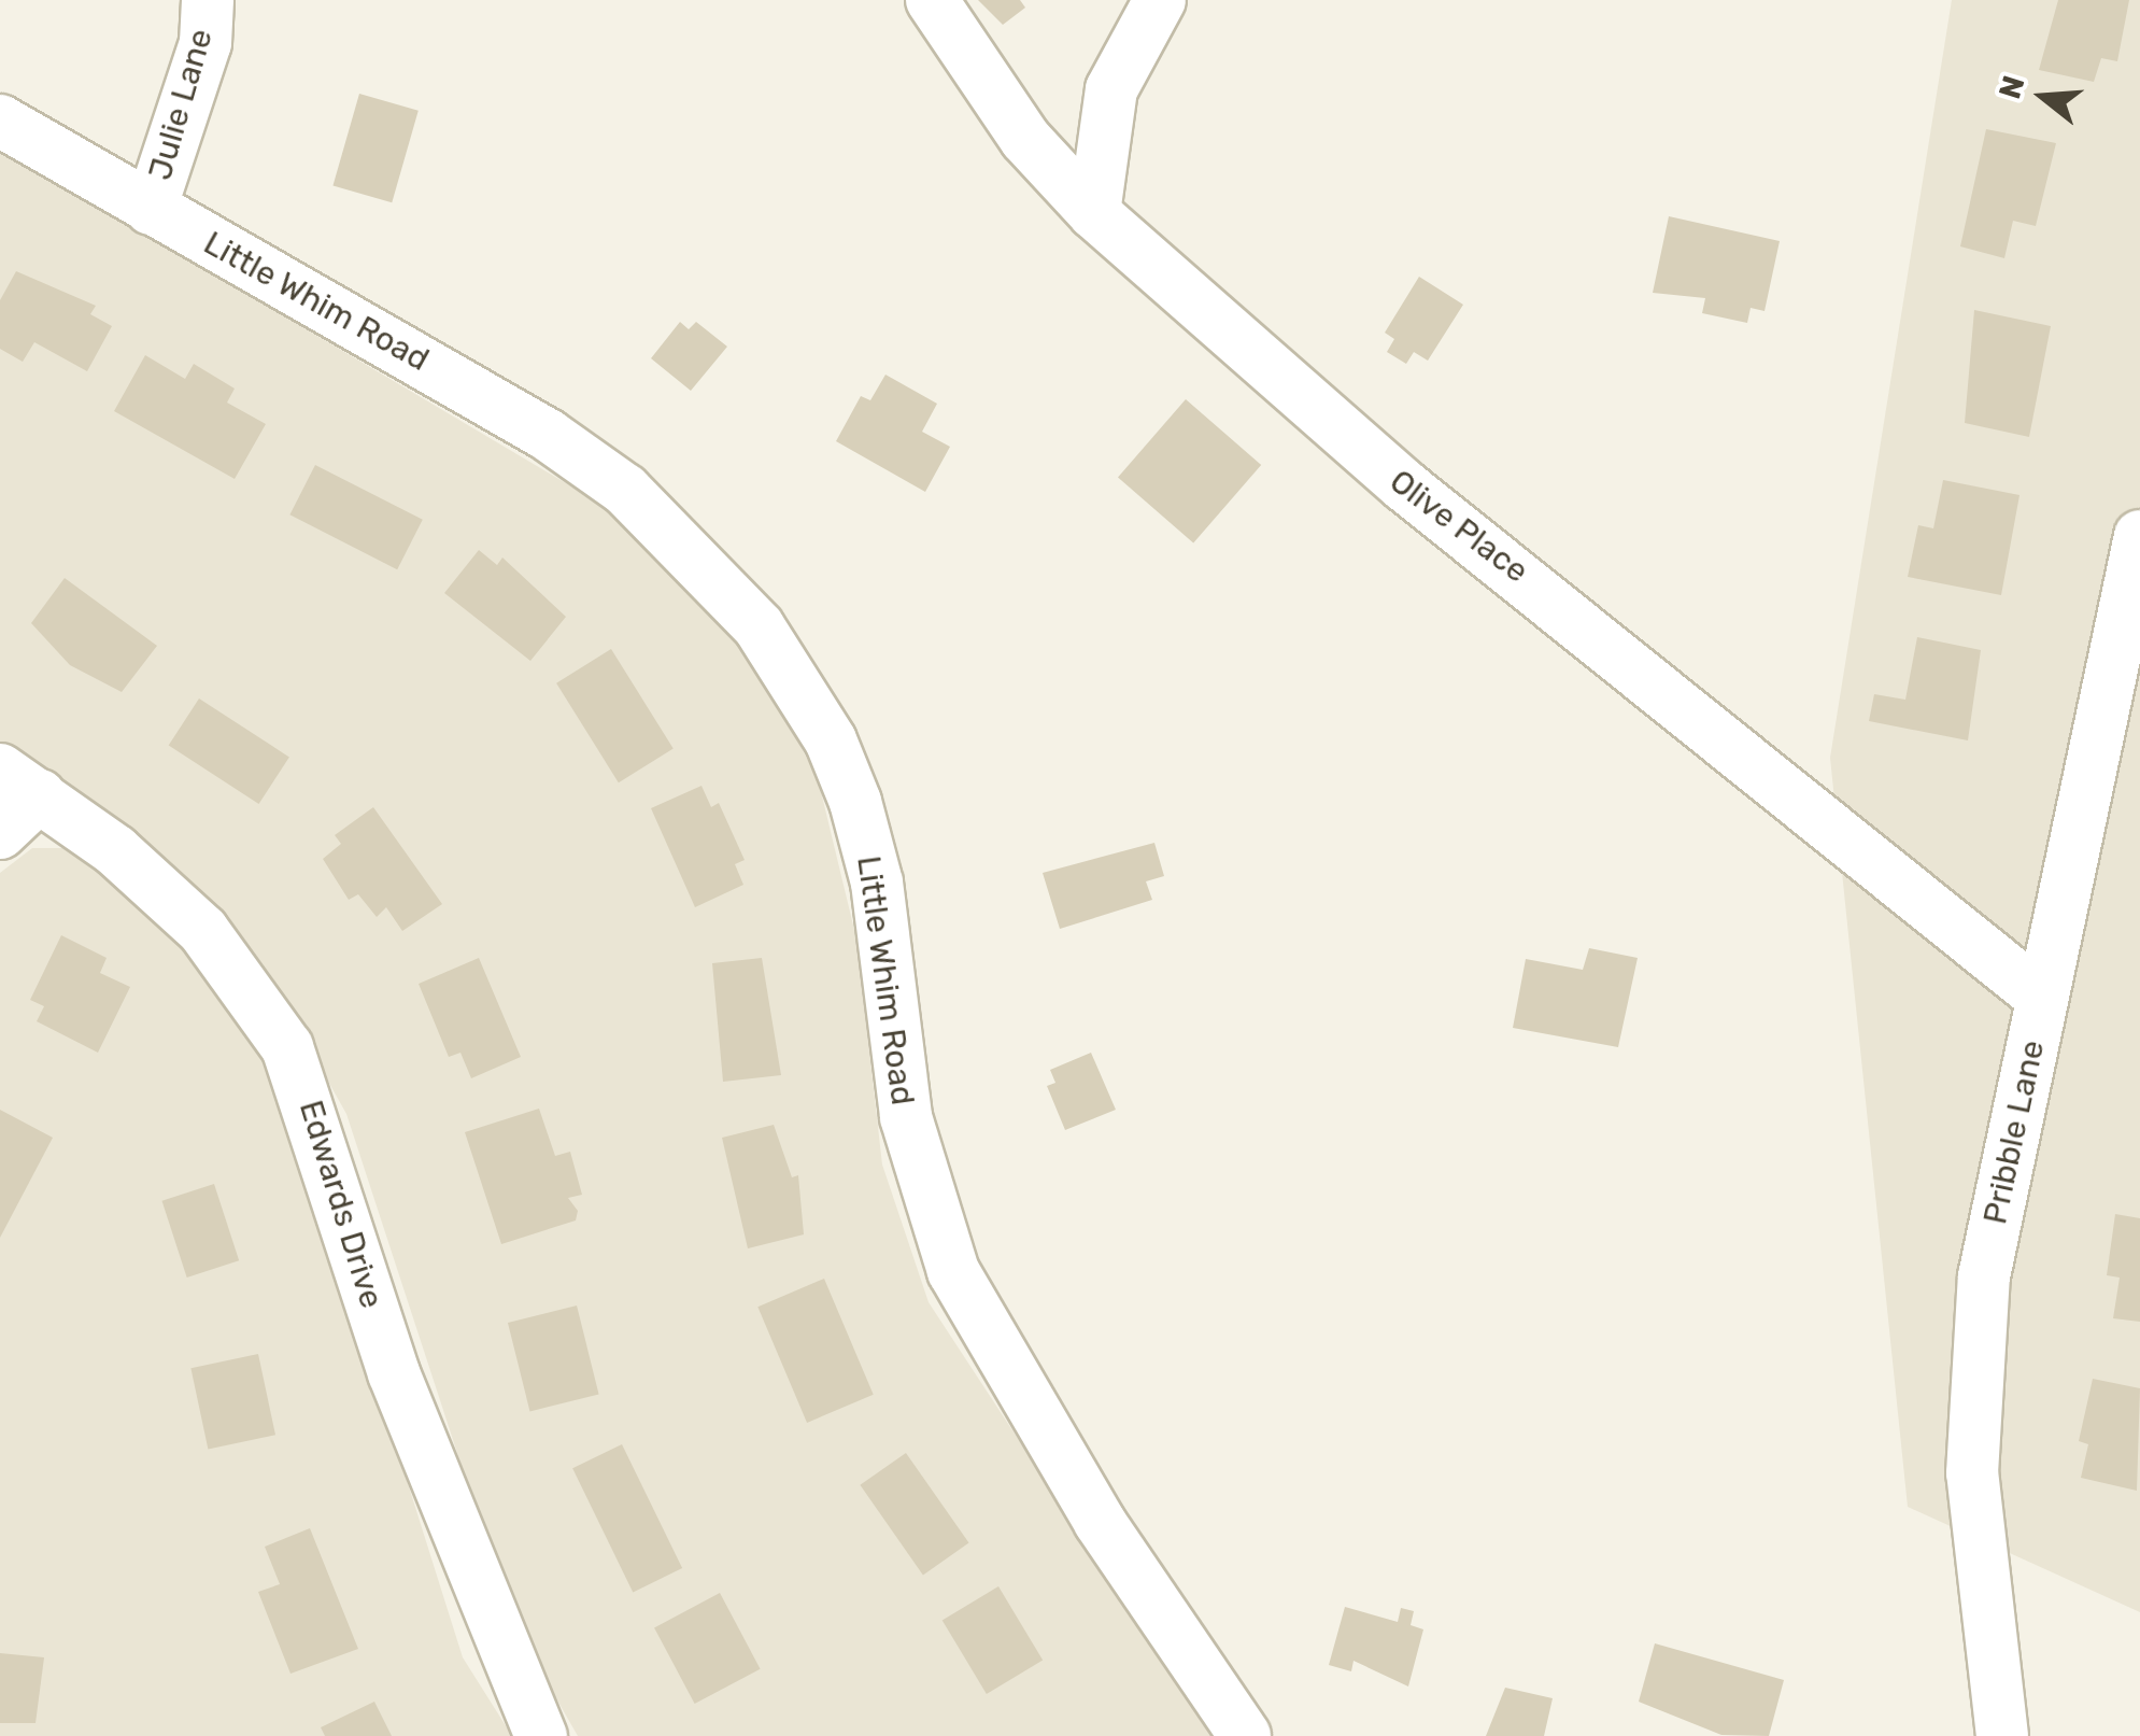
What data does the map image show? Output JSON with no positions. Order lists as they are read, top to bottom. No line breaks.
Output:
{"streets":{"street":["Julie Lane","Little Whim Road","Olive Place","Pribble Lane","Edwards Drive"]},"crossings":[["Julie Lane","Little Whim Road"],["Olive Place","Pribble Lane"]],"north":"left"}
